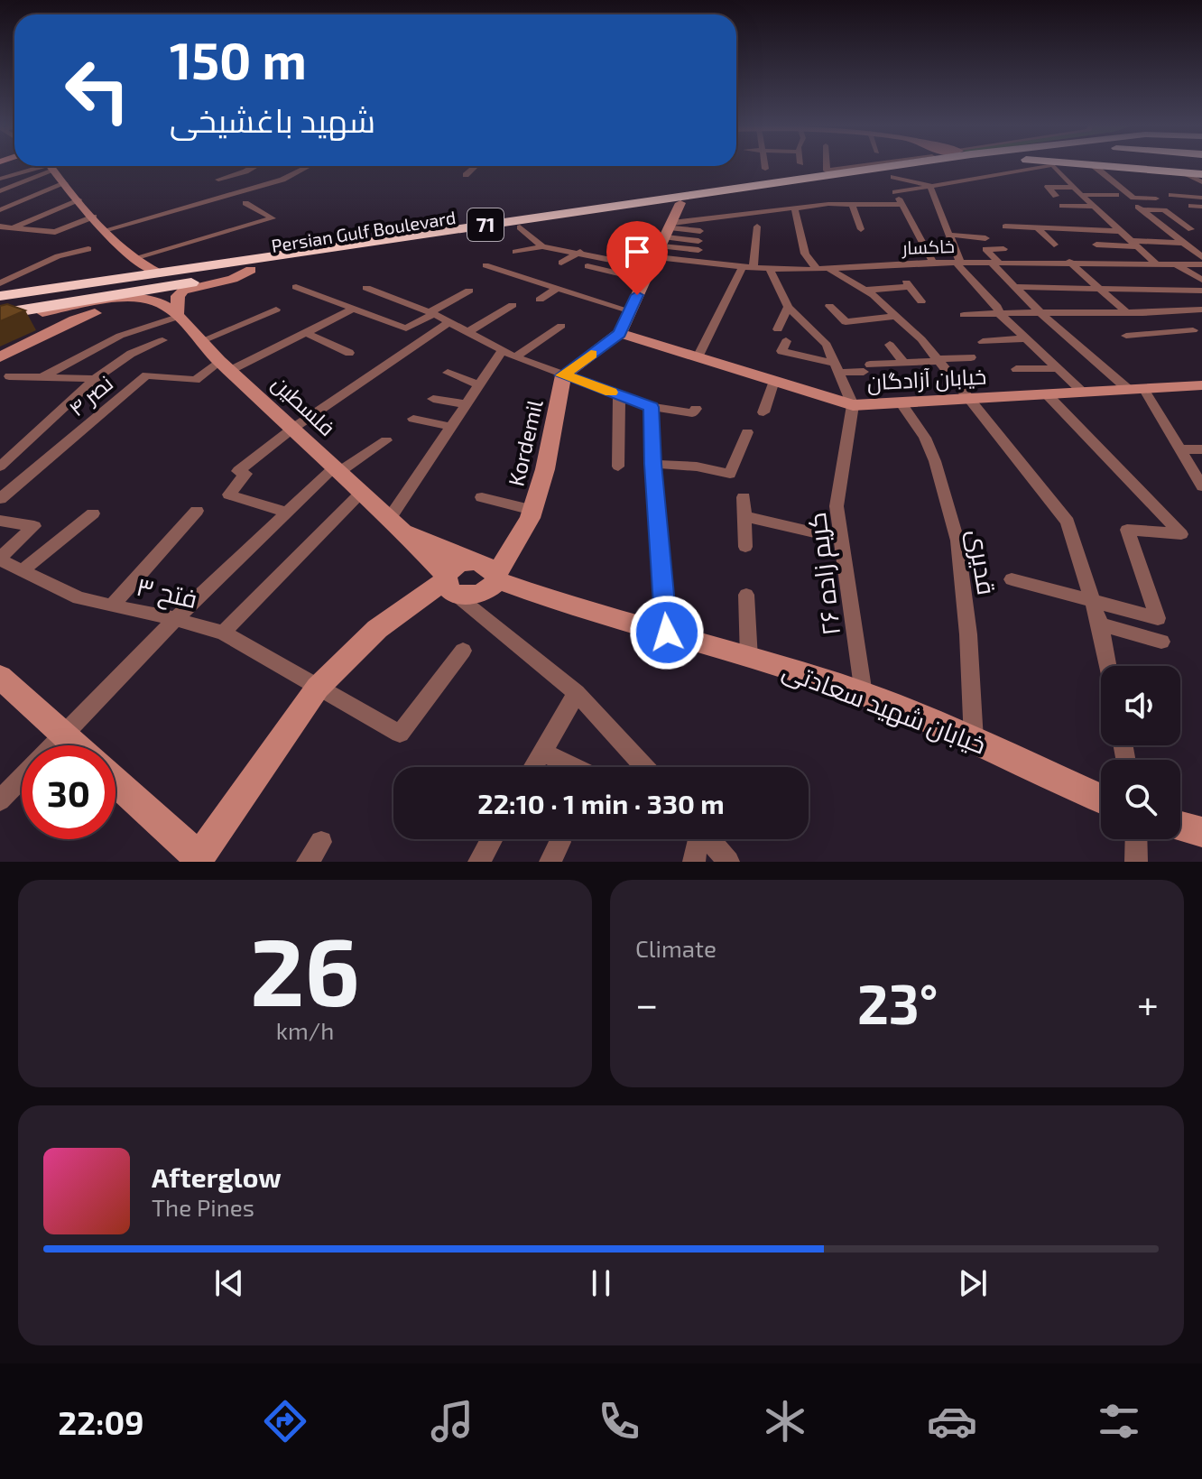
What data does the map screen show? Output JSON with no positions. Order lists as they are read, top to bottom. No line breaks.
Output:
{"streets":{"highway":["71","Persian Gulf Boulevard"],"street":["خاکسار","خیابان آزادگان","نصر ۴","فلسطین","Kordemil","قدیری","کریم زاده ۲۶","فتح ۳","خیابان شهید سعادتی"]},"crossings":[["خیابان آزادگان","Kordemil"],["خیابان آزادگان","قدیری"],["خیابان آزادگان","کریم زاده ۲۶"],["نصر ۴","فلسطین"],["فلسطین","خیابان شهید سعادتی"],["قدیری","خیابان شهید سعادتی"],["کریم زاده ۲۶","خیابان شهید سعادتی"]],"page":{"turn":["150 m","شهید باغشیخی"],"limit":"30","trip":"22:10 · 1 min · 330 m","tile":[["26","km/h"],"Climate"],"heat":["−","23°","+"],"song":["Afterglow","The Pines"],"tabs":"22:09"}}
